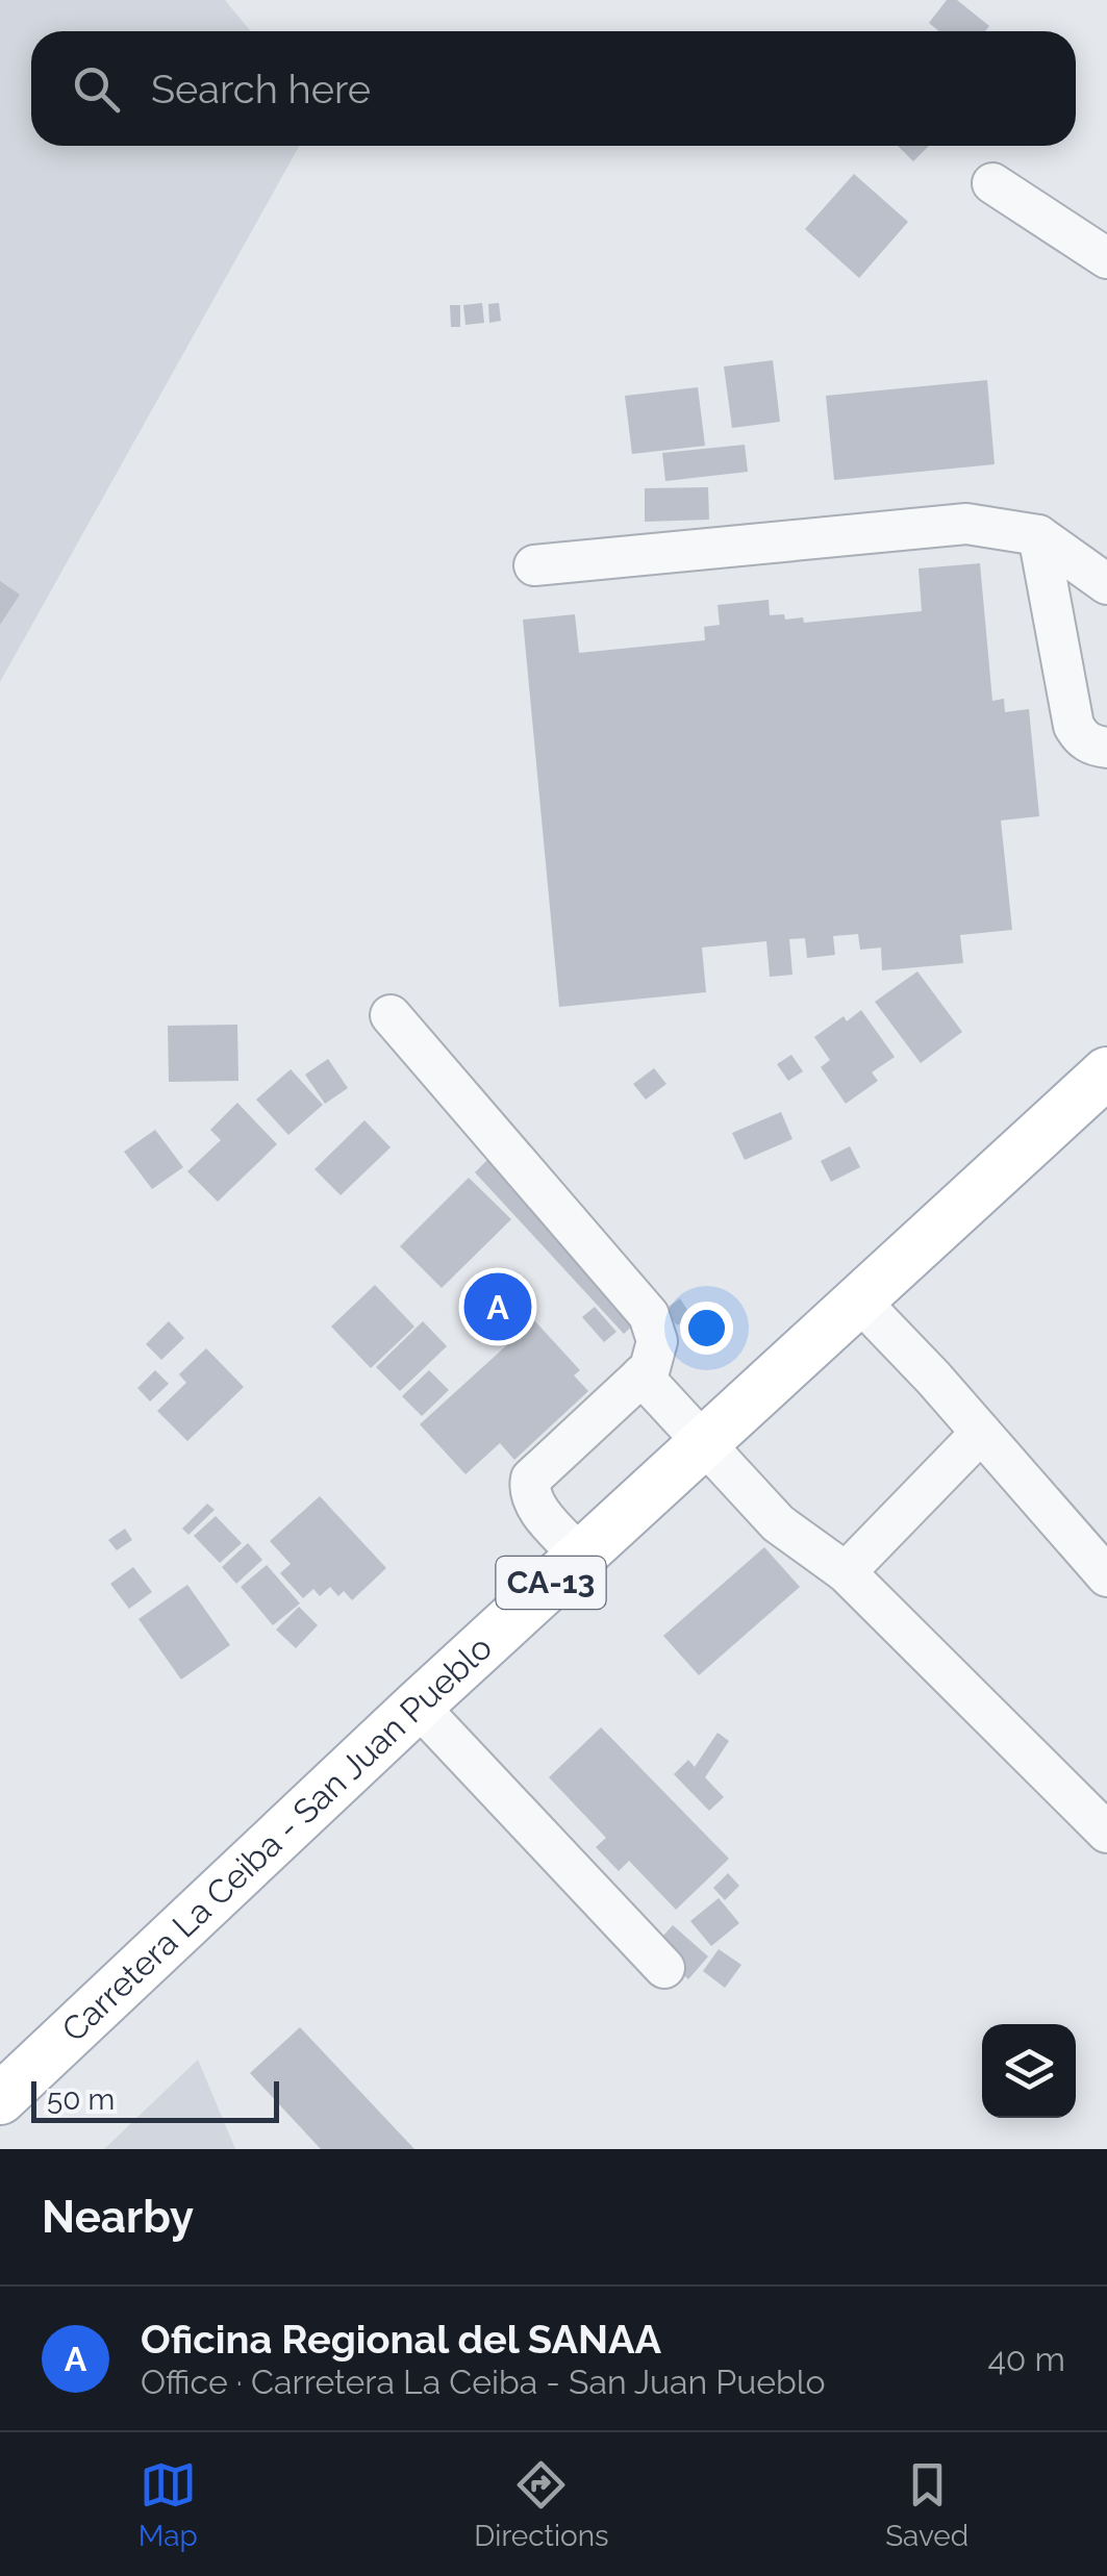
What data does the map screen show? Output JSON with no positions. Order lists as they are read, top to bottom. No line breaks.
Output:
{"streets":{"main road":["CA-13","Carretera La Ceiba - San Juan Pueblo"]},"scale_bar":"50 m","page":{"search":"Search here","pins":"A","scale":"50 m","heading":"Nearby","list":[{"mark":"A","name":"Oficina Regional del SANAA","note":"Office · Carretera La Ceiba - San Juan Pueblo","value":"40 m"}],"nav":["Map","Directions","Saved"]}}
